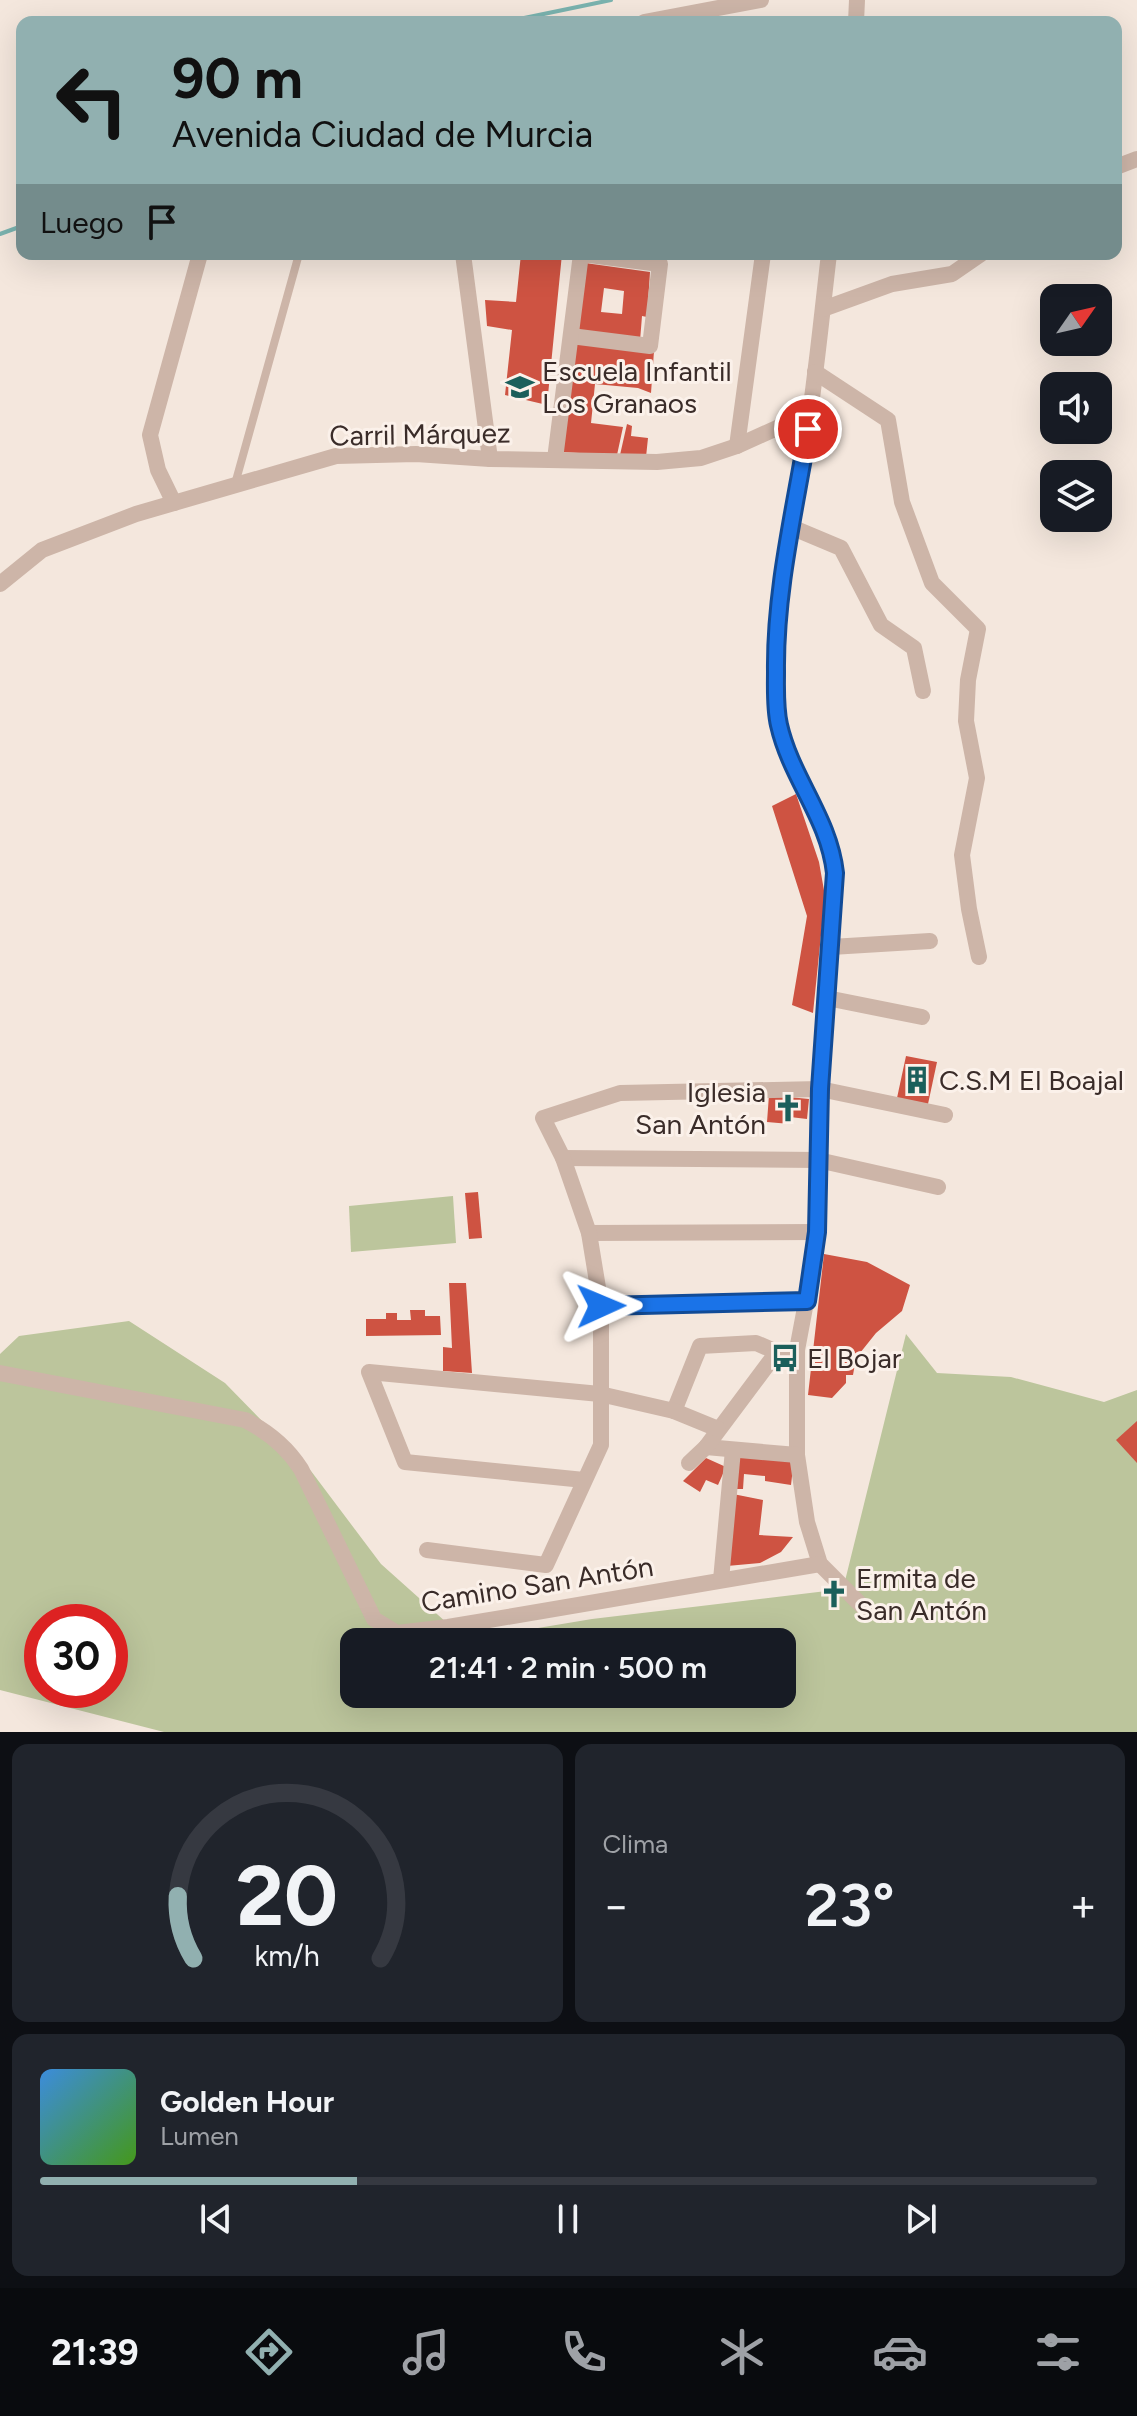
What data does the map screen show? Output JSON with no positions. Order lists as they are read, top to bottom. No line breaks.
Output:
{"streets":{"street":["Carril Márquez","Camino San Antón"]},"places":{"school or university":["Escuela Infantil Los Granaos"],"building":["C.S.M El Boajal"],"church":["Iglesia San Antón","Ermita de San Antón"],"bus stop":["El Bojar"]},"north":"top right","page":{"turn":["90 m","Avenida Ciudad de Murcia"],"then":"Luego","limit":"30","trip":"21:41 · 2 min · 500 m","tile":"Clima","heat":["−","23°","+"],"song":["Golden Hour","Lumen"],"tabs":"21:39","gauge":["20","km/h"]}}
